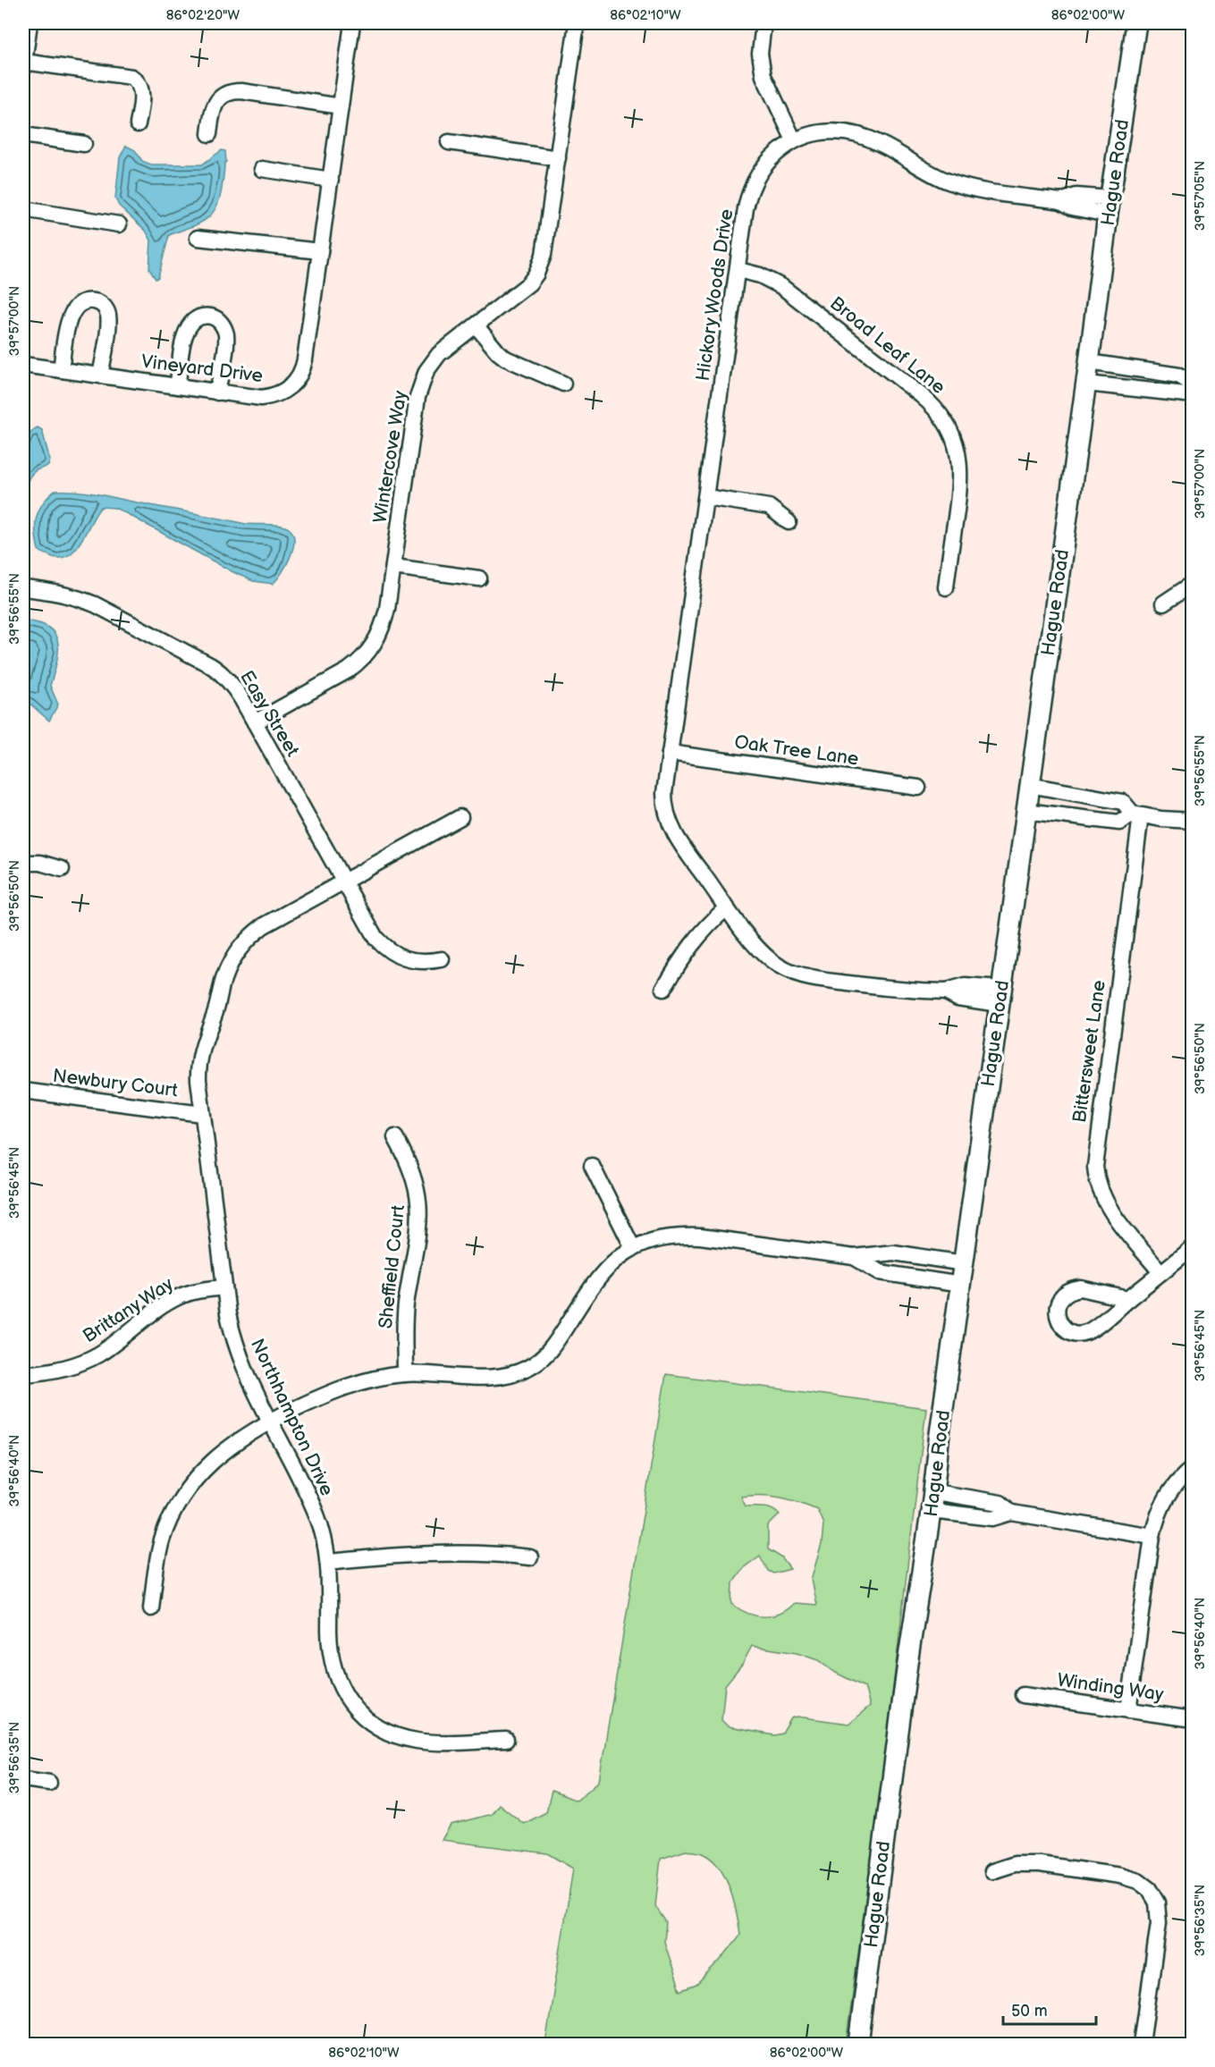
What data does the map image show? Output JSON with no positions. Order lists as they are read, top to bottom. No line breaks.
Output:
{"streets":{"street":["Hague Road","Hickory Woods Drive","Broad Leaf Lane","Vineyard Drive","Wintercove Way","Easy Street","Oak Tree Lane","Bittersweet Lane","Newbury Court","Sheffield Court","Brittany Way","Northhampton Drive","Winding Way"]},"crossings":[["Hague Road","Hickory Woods Drive"],["Hickory Woods Drive","Broad Leaf Lane"],["Hickory Woods Drive","Oak Tree Lane"],["Wintercove Way","Easy Street"],["Easy Street","Northhampton Drive"],["Newbury Court","Northhampton Drive"],["Brittany Way","Northhampton Drive"]],"scale_bar":"50 m","coordinates":["86°02'20\"W","86°02'10\"W","86°02'00\"W","39°57'05\"N","39°57'00\"N","39°56'55\"N","39°56'50\"N","39°56'45\"N","39°56'40\"N","39°56'35\"N"]}
